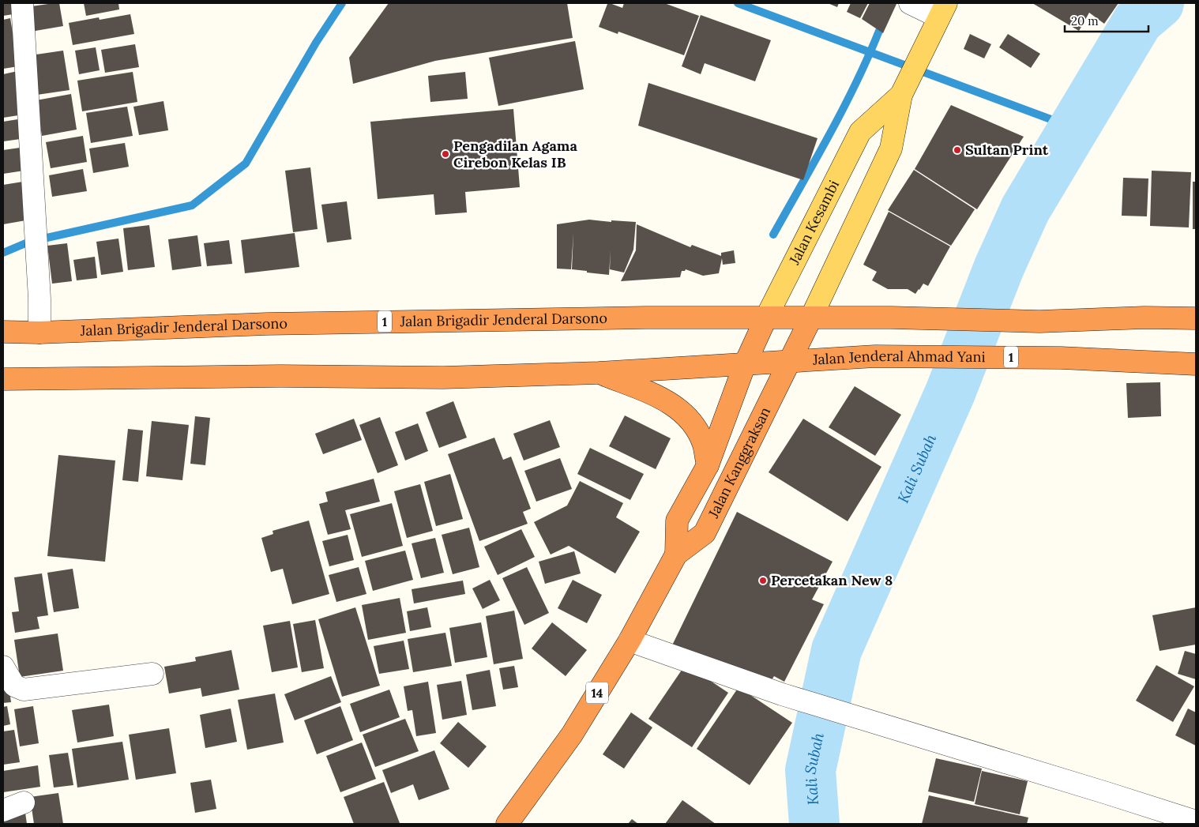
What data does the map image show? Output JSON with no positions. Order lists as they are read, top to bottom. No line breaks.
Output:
{"streets":{"highway":["Jalan Kesambi","Jalan Brigadir Jenderal Darsono","1","Jalan Jenderal Ahmad Yani","Jalan Kanggraksan","14"]},"crossings":[["Jalan Kesambi","Jalan Brigadir Jenderal Darsono"],["Jalan Kesambi","1"],["Jalan Kesambi","Jalan Jenderal Ahmad Yani"],["Jalan Kesambi","Jalan Kanggraksan"],["Jalan Brigadir Jenderal Darsono","1"],["1","Jalan Jenderal Ahmad Yani"],["1","Jalan Kanggraksan"],["Jalan Jenderal Ahmad Yani","Jalan Kanggraksan"]],"water":["Kali Subah"],"places":["Sultan Print","Pengadilan Agama Cirebon Kelas IB","Percetakan New 8"],"scale_bar":"20 m"}
